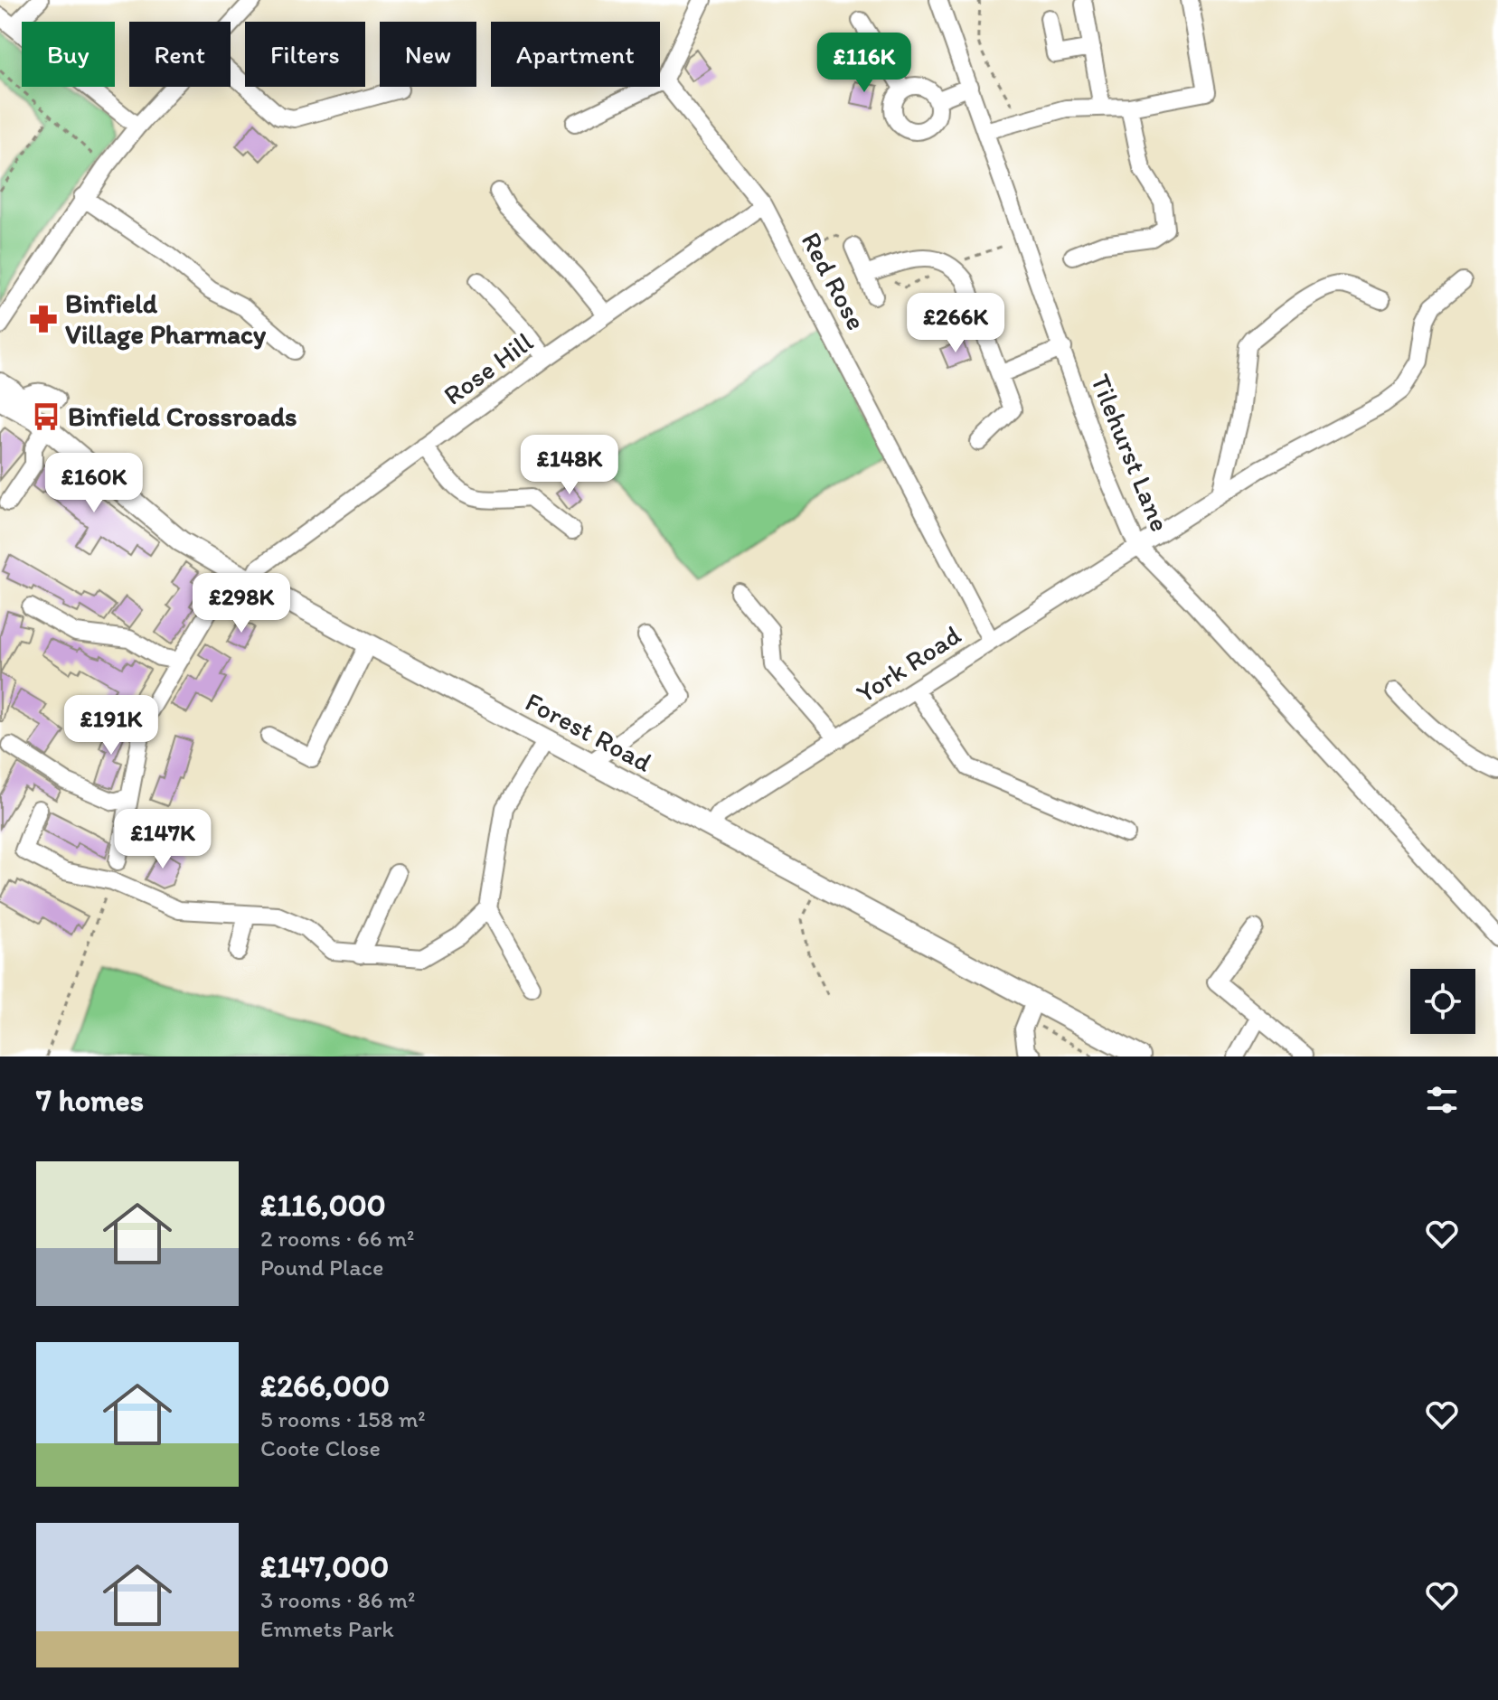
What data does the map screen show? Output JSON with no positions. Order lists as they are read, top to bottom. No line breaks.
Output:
{"streets":{"main road":["Forest Road"],"street":["Red Rose","Rose Hill","Tilehurst Lane","York Road"]},"crossings":[["Red Rose","Rose Hill"],["Red Rose","York Road"],["Rose Hill","Forest Road"],["Tilehurst Lane","York Road"],["York Road","Forest Road"]],"places":{"pharmacy":["Binfield Village Pharmacy"],"bus stop":["Binfield Crossroads"]},"page":{"chip":["Buy","Rent","Filters","New","Apartment"],"price":["£116K","£266K","£148K","£160K","£298K","£191K","£147K"],"heading":"7 homes","list":[{"name":"£116,000","note":"2 rooms · 66 m² · Pound Place"},{"name":"£266,000","note":"5 rooms · 158 m² · Coote Close"},{"name":"£147,000","note":"3 rooms · 86 m² · Emmets Park"}]}}
